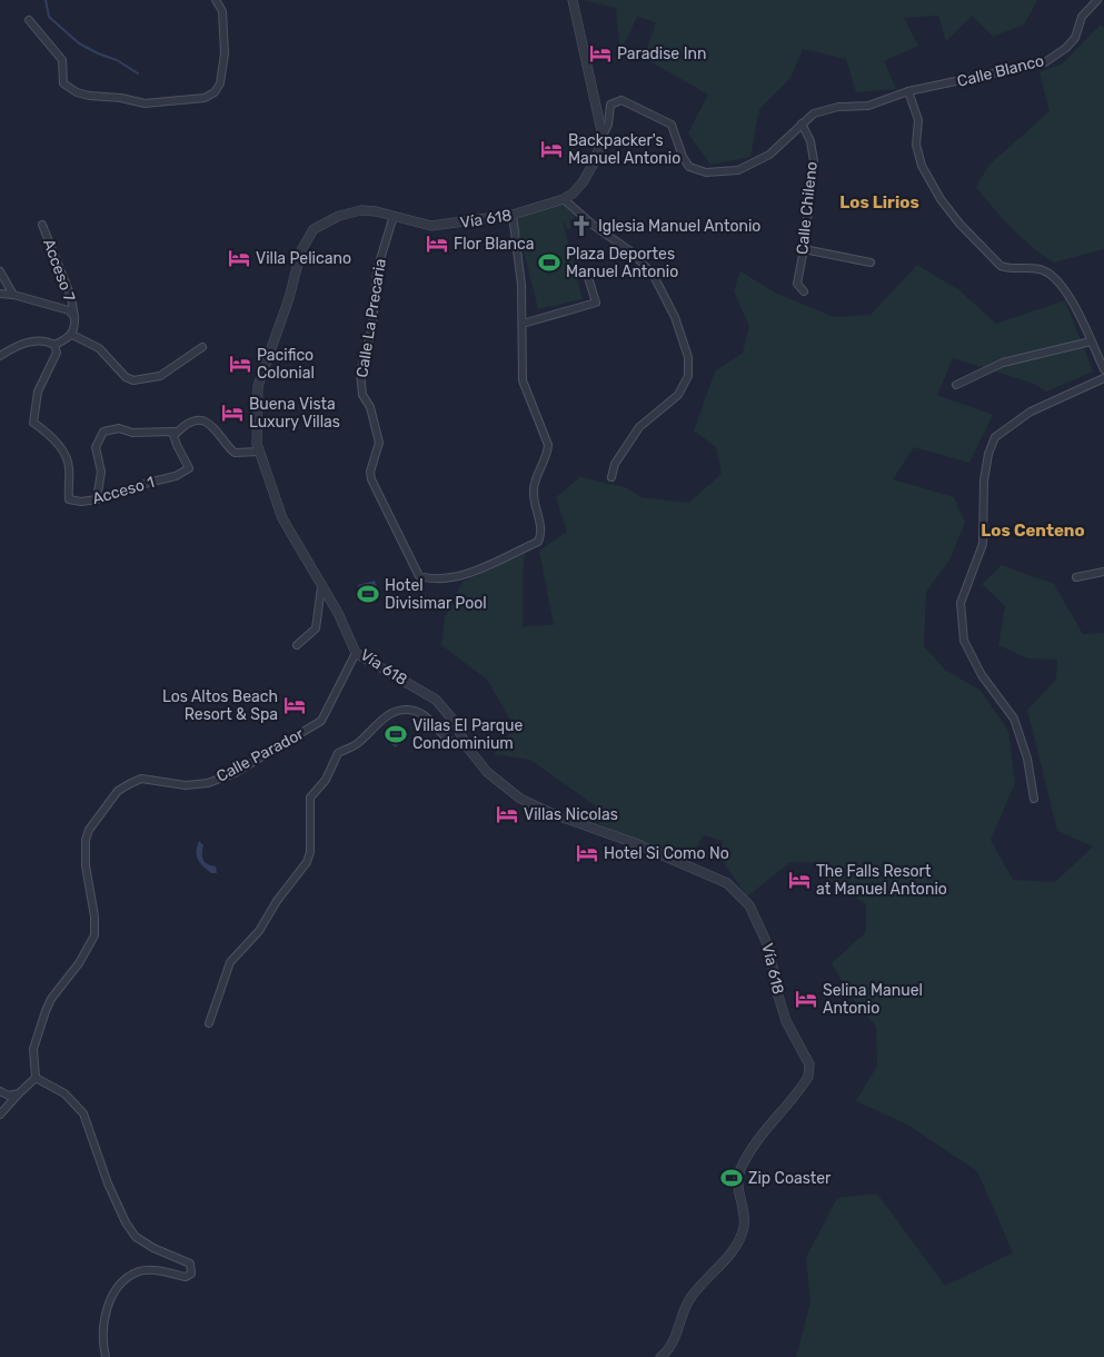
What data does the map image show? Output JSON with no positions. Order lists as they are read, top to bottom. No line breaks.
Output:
{"streets":{"street":["Calle Blanco","Calle Chileno","Vía 618","Acceso 7","Calle La Precaria","Acceso 1","Calle Parador"]},"crossings":[["Calle Blanco","Calle Chileno"],["Calle Blanco","Vía 618"],["Vía 618","Calle La Precaria"],["Vía 618","Calle Parador"]],"districts":["Los Lirios","Los Centeno"],"places":{"hotel":["Paradise Inn","Backpacker's Manuel Antonio","Flor Blanca","Villa Pelicano","Pacifico Colonial","Buena Vista Luxury Villas","Los Altos Beach Resort & Spa","Villas Nicolas","Hotel Si Como No","The Falls Resort at Manuel Antonio","Selina Manuel Antonio"],"church":["Iglesia Manuel Antonio"],"sports":["Plaza Deportes Manuel Antonio","Hotel Divisimar Pool","Villas El Parque Condominium","Zip Coaster"]}}
